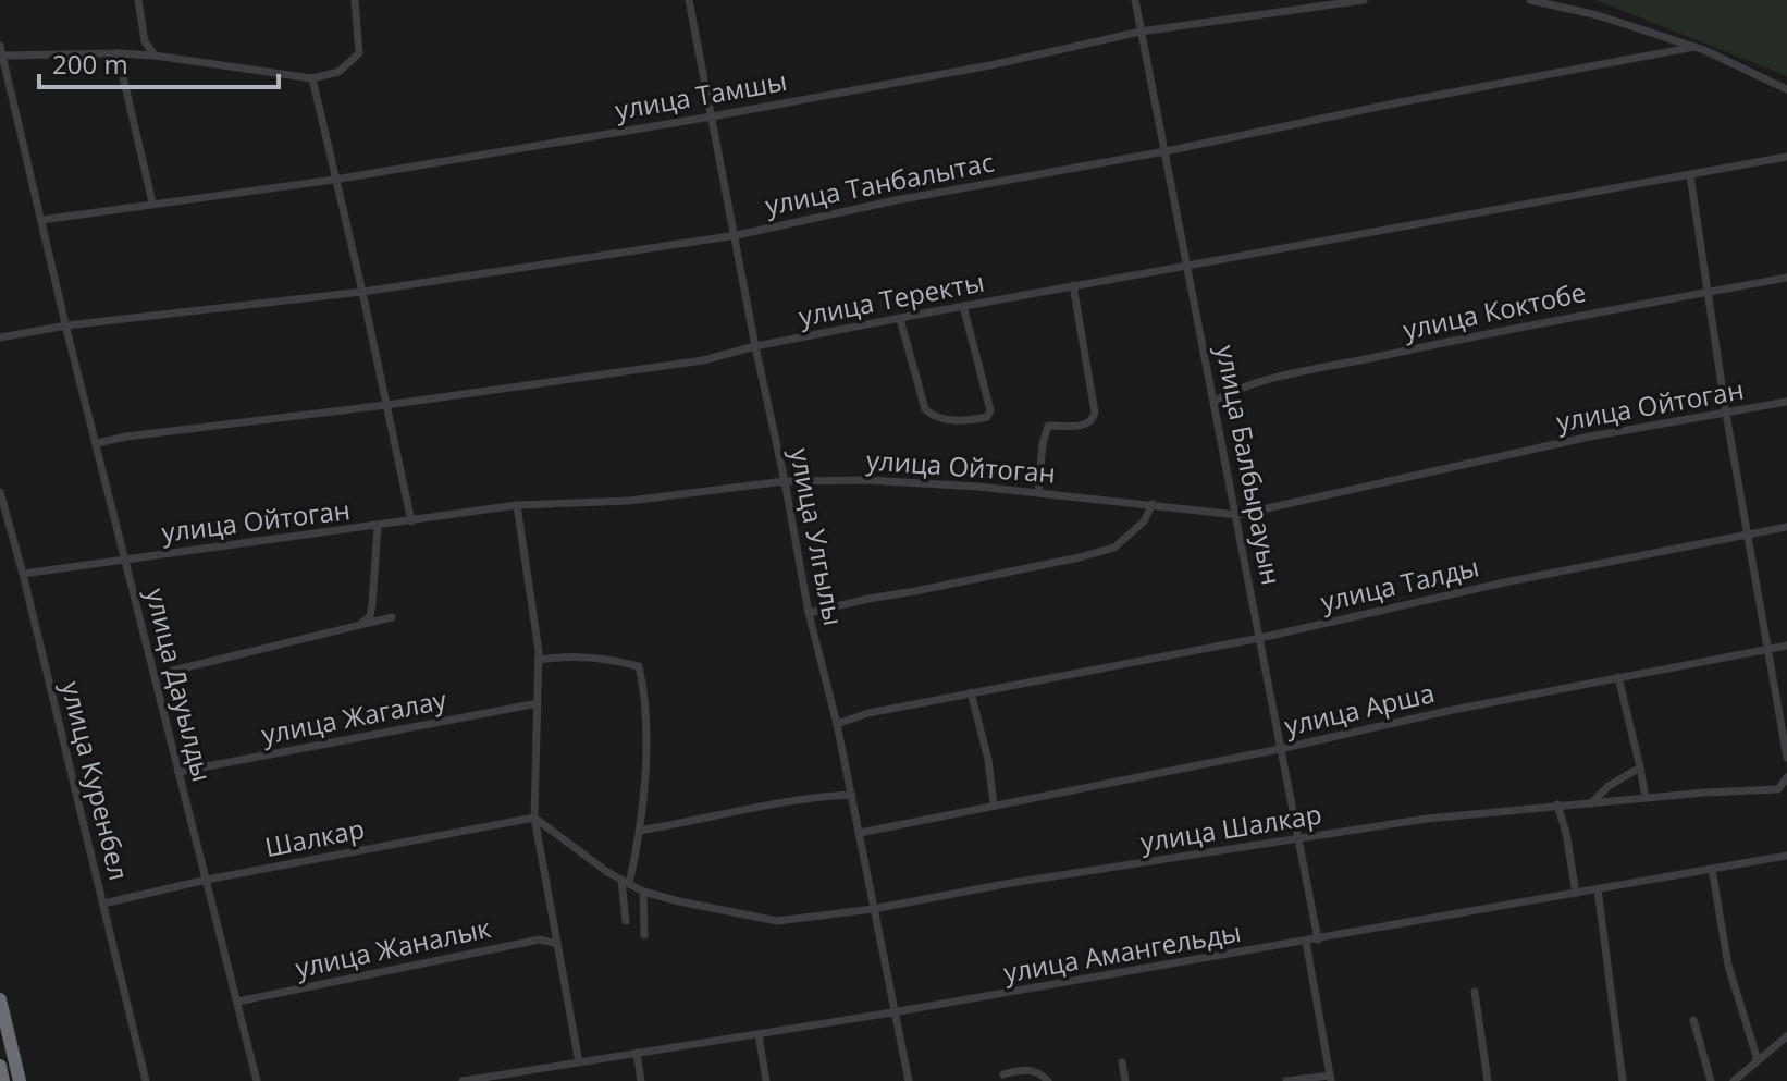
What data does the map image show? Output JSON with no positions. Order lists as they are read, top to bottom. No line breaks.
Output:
{"streets":{"street":["улица Тамшы","улица Танбалытас","улица Теректы","улица Коктобе","улица Ойтоган","улица Балбырауын","улица Улгылы","улица Талды","улица Дауылды","улица Арша","улица Жагалау","улица Куренбел","улица Шалкар","Шалкар","улица Жаналык","улица Амангельды"]},"crossings":[["улица Тамшы","улица Балбырауын"],["улица Тамшы","улица Улгылы"],["улица Тамшы","улица Дауылды"],["улица Танбалытас","улица Балбырауын"],["улица Танбалытас","улица Улгылы"],["улица Танбалытас","улица Дауылды"],["улица Теректы","улица Балбырауын"],["улица Теректы","улица Улгылы"],["улица Теректы","улица Дауылды"],["улица Коктобе","улица Балбырауын"],["улица Ойтоган","улица Балбырауын"],["улица Ойтоган","улица Улгылы"],["улица Ойтоган","улица Дауылды"],["улица Ойтоган","улица Куренбел"],["улица Балбырауын","улица Талды"],["улица Балбырауын","улица Арша"],["улица Балбырауын","улица Шалкар"],["улица Балбырауын","улица Амангельды"],["улица Улгылы","улица Талды"],["улица Улгылы","улица Арша"],["улица Улгылы","улица Шалкар"],["улица Улгылы","улица Амангельды"],["улица Дауылды","улица Жагалау"],["улица Дауылды","Шалкар"],["улица Дауылды","улица Жаналык"],["улица Куренбел","Шалкар"],["улица Шалкар","Шалкар"]],"scale_bar":"200 m"}
